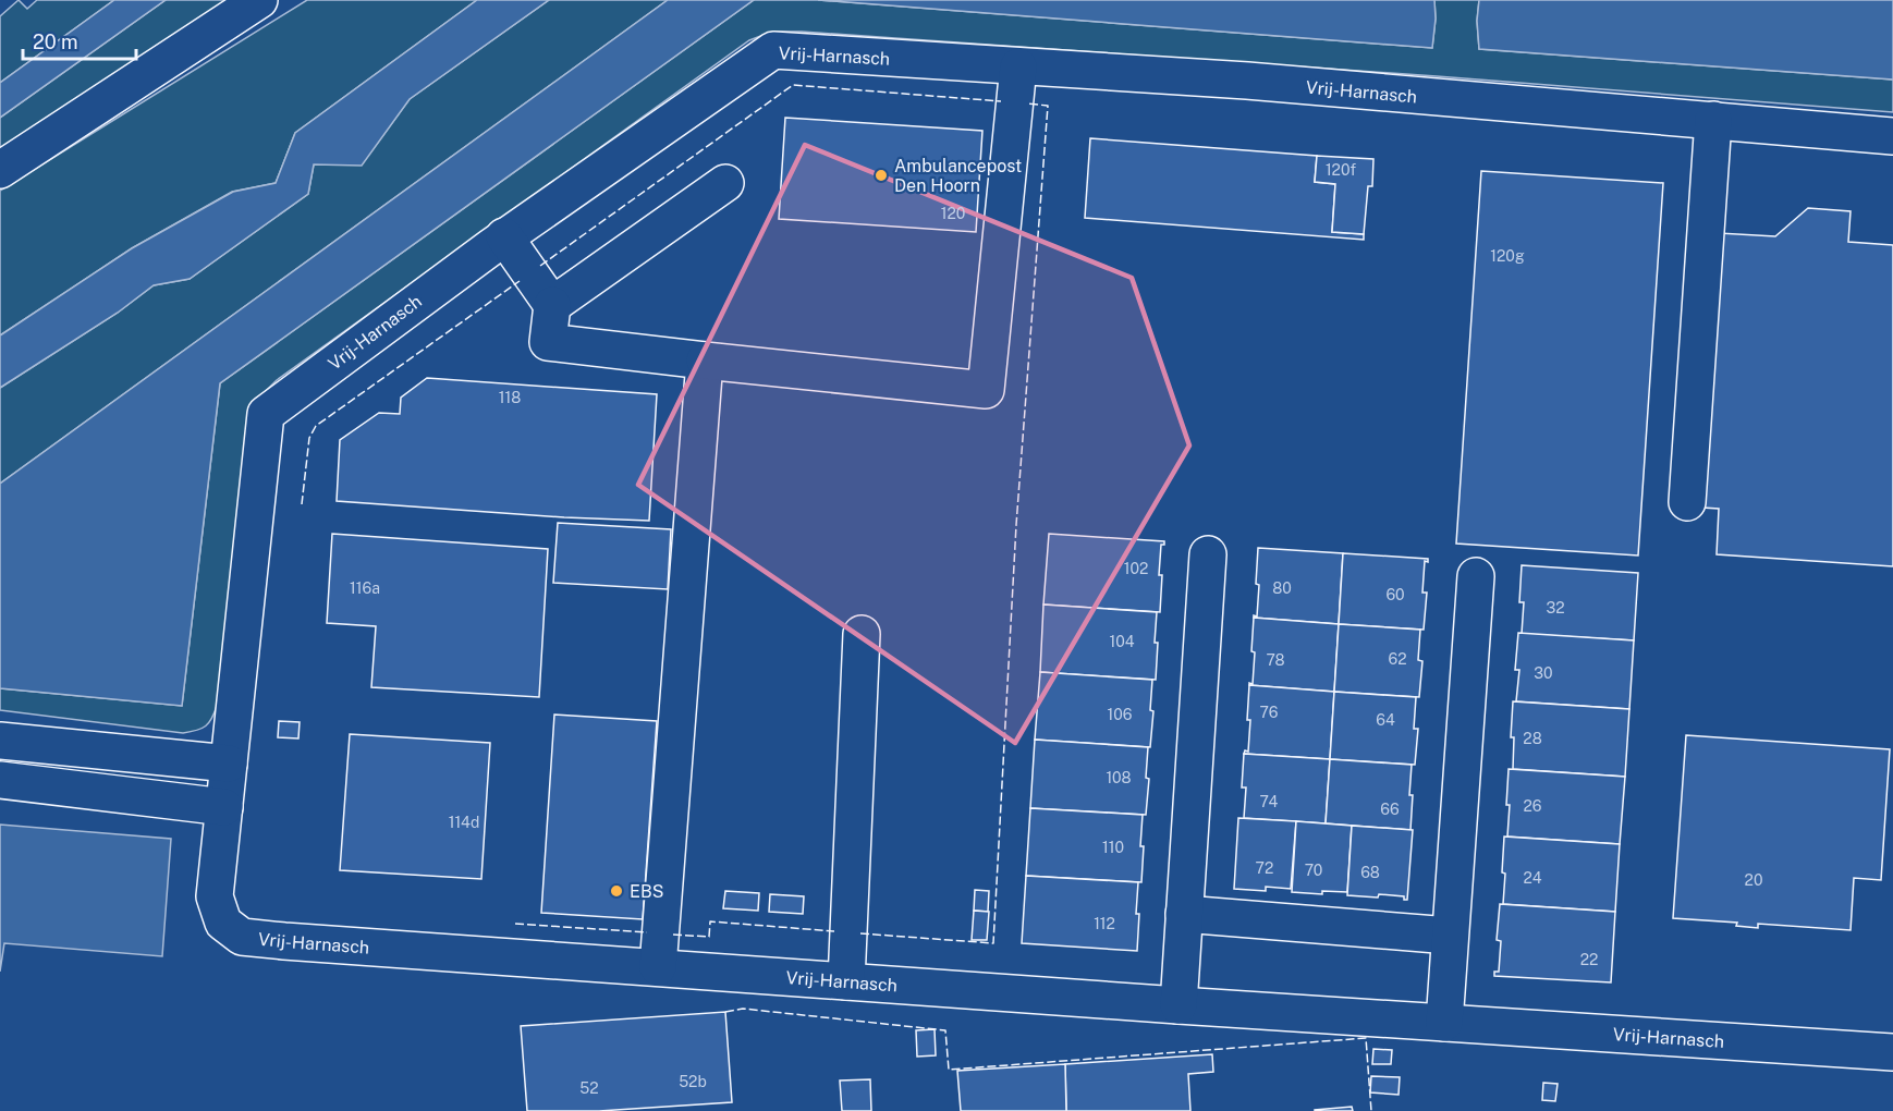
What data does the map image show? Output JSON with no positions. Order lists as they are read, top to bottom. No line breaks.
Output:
{"streets":{"main road":["Vrij-Harnasch"]},"places":["Ambulancepost Den Hoorn","EBS"],"house_numbers":["120f","120","120g","118","102","116a","80","60","32","104","62","78","30","76","106","64","28","108","74","26","66","114d","110","72","70","68","24","20","112","22","52b","52"],"scale_bar":"20 m"}
